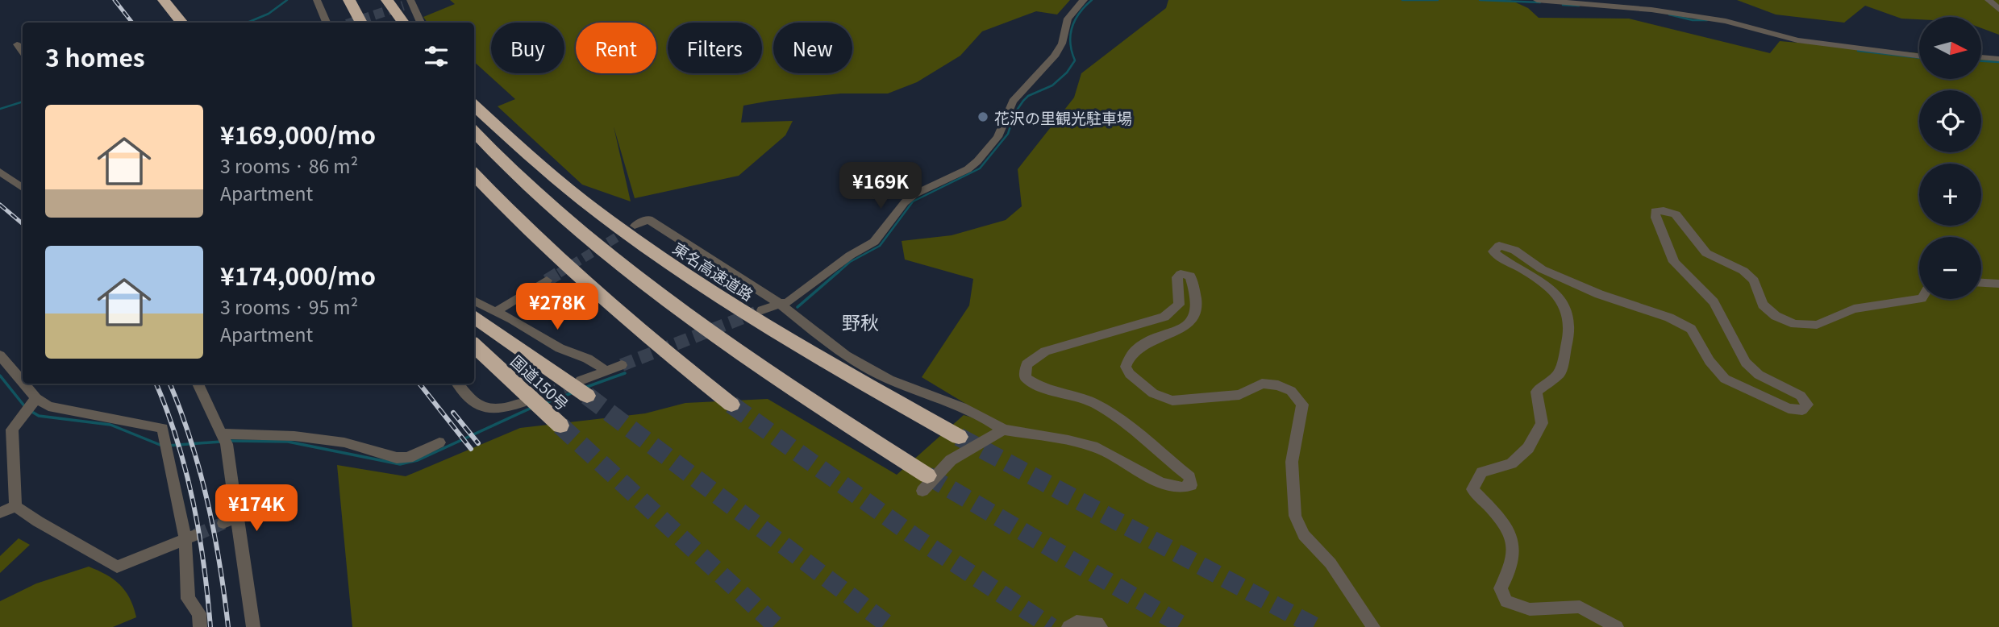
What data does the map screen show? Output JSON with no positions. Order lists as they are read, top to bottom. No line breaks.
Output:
{"streets":{"highway":["東名高速道路","国道150号"]},"districts":["野秋"],"places":["花沢の里観光駐車場"],"north":"right","page":{"map_buttons":["+","−"],"chip":["Buy","Rent","Filters","New"],"heading":"3 homes","list":[{"name":"¥169,000/mo","note":"3 rooms · 86 m² · Apartment"},{"name":"¥174,000/mo","note":"3 rooms · 95 m² · Apartment"}],"price":["¥169K","¥278K","¥174K"]}}
